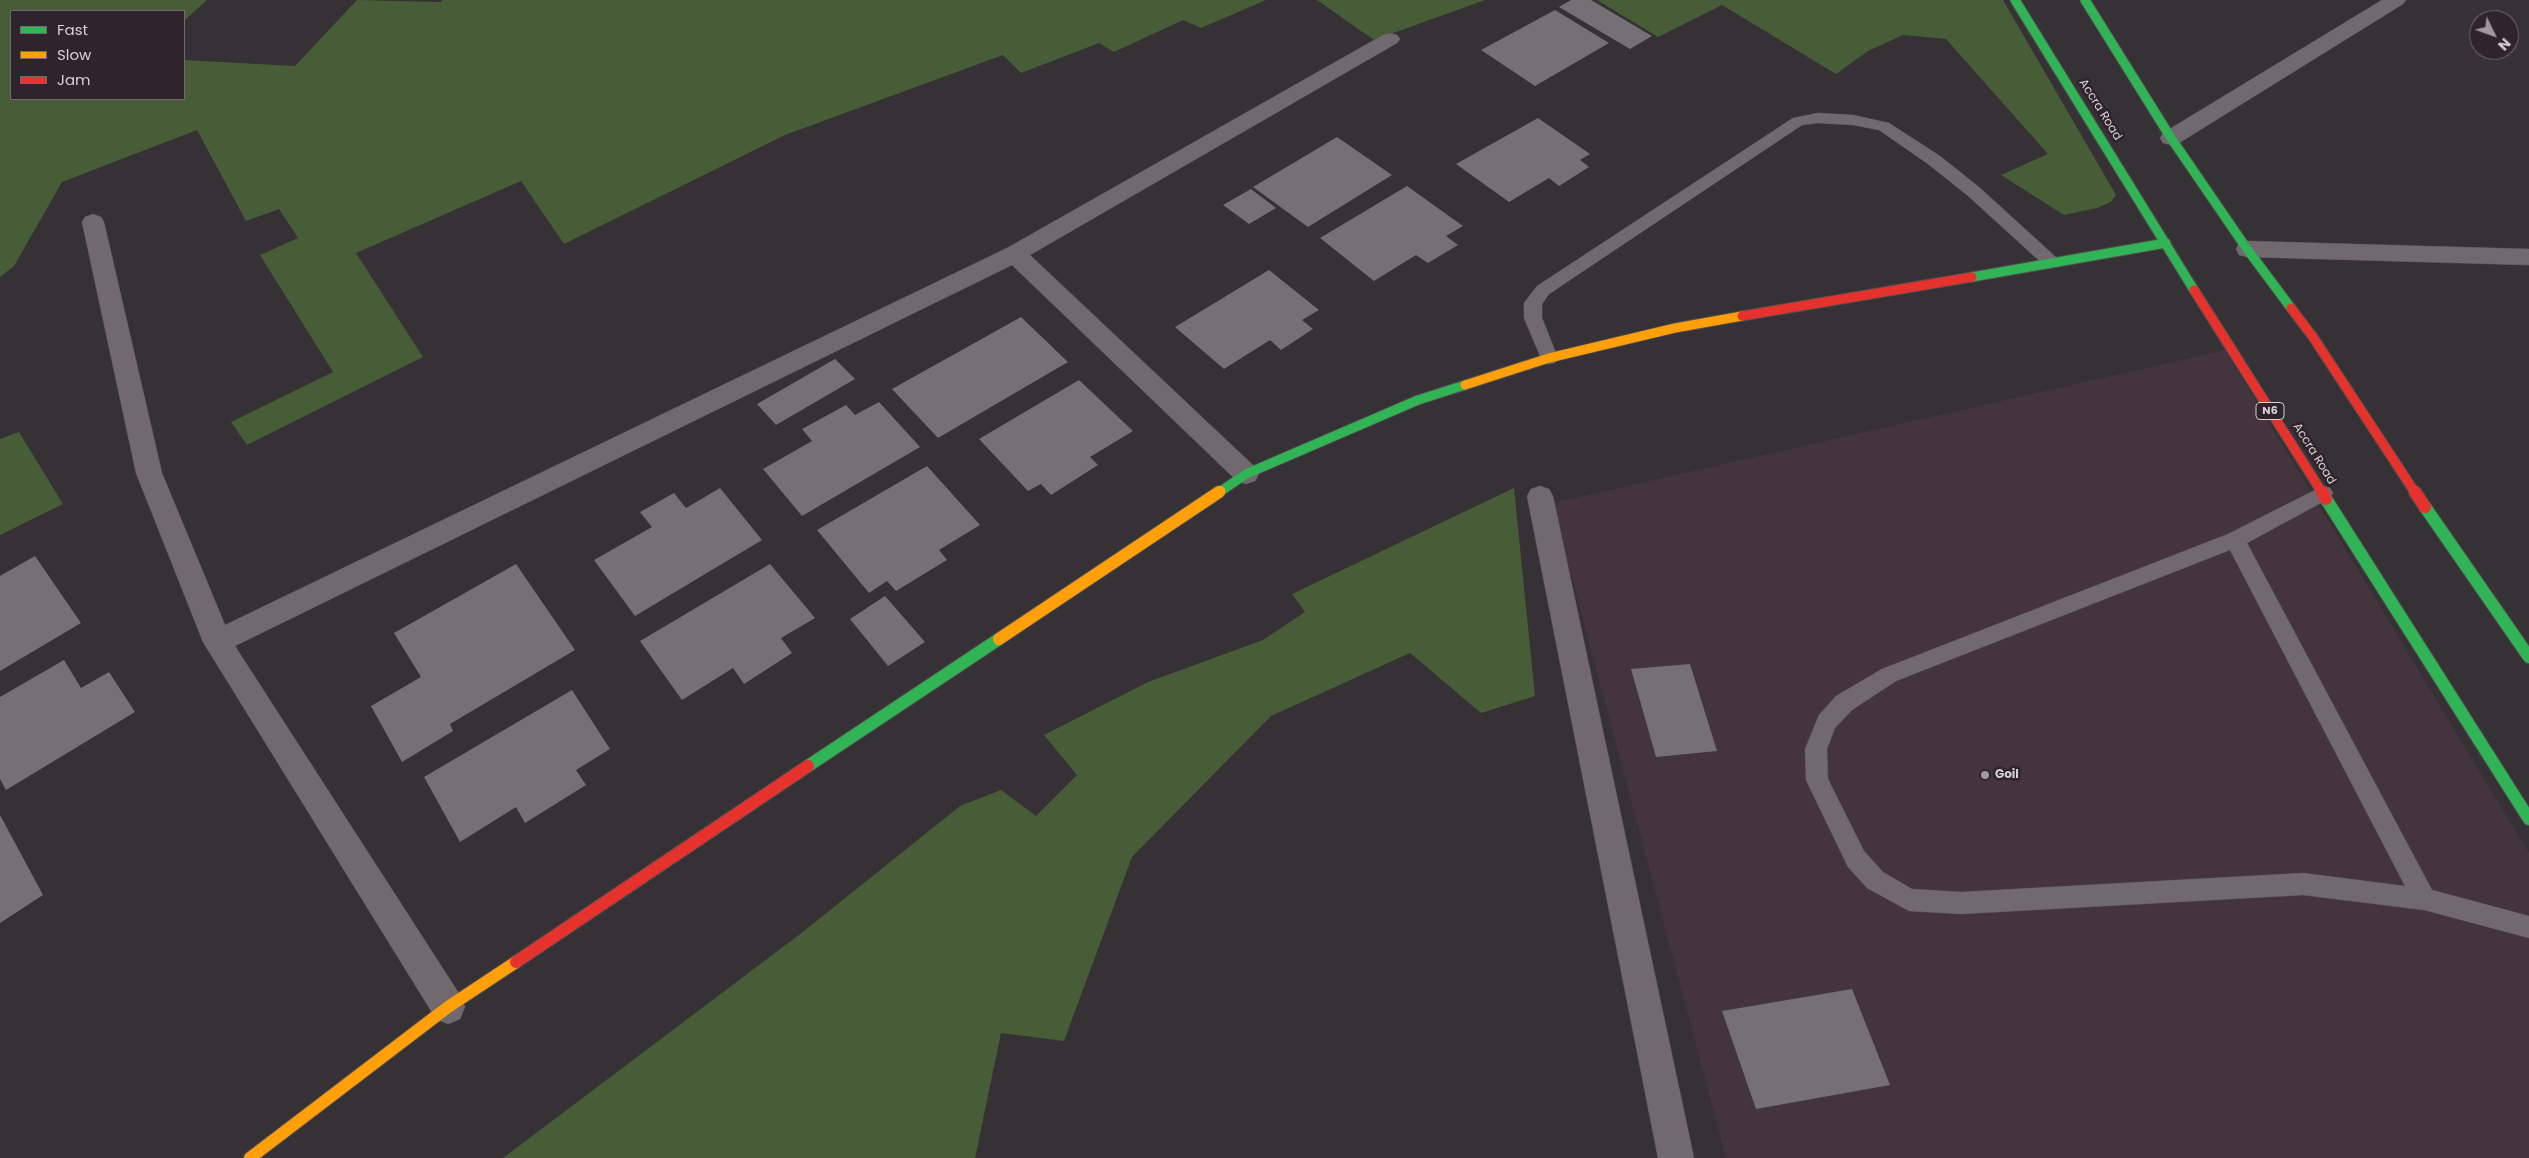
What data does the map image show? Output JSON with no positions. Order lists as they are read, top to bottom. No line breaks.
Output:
{"streets":{"main road":["Accra Road","N6"]},"places":["Goil"],"legend":["Fast","Slow","Jam"],"north":"bottom right"}
